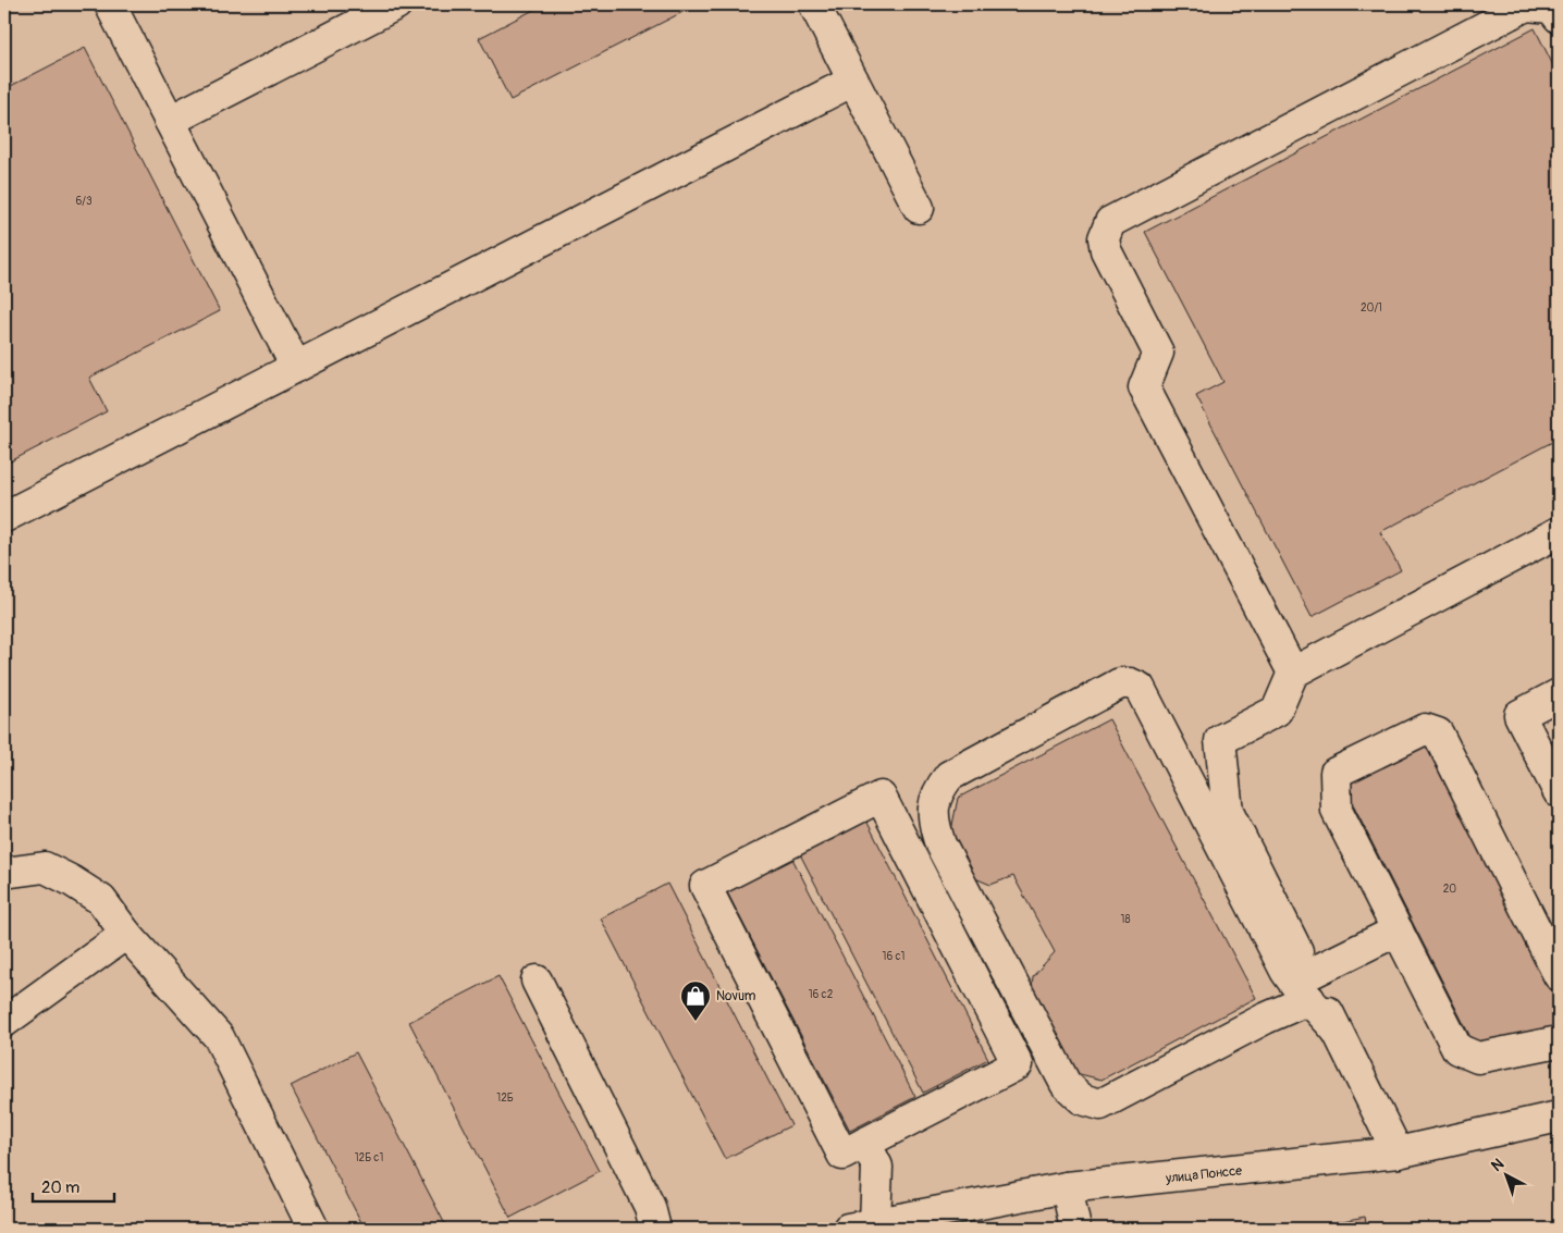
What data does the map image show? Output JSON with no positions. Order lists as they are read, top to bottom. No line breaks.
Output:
{"streets":{"street":["улица Понссе"]},"places":{"shop":["Novum"]},"house_numbers":["6/3","20/1","20","18","16 с1","16 с2","12Б","12Б с1"],"scale_bar":"20 m","north":"top left"}
